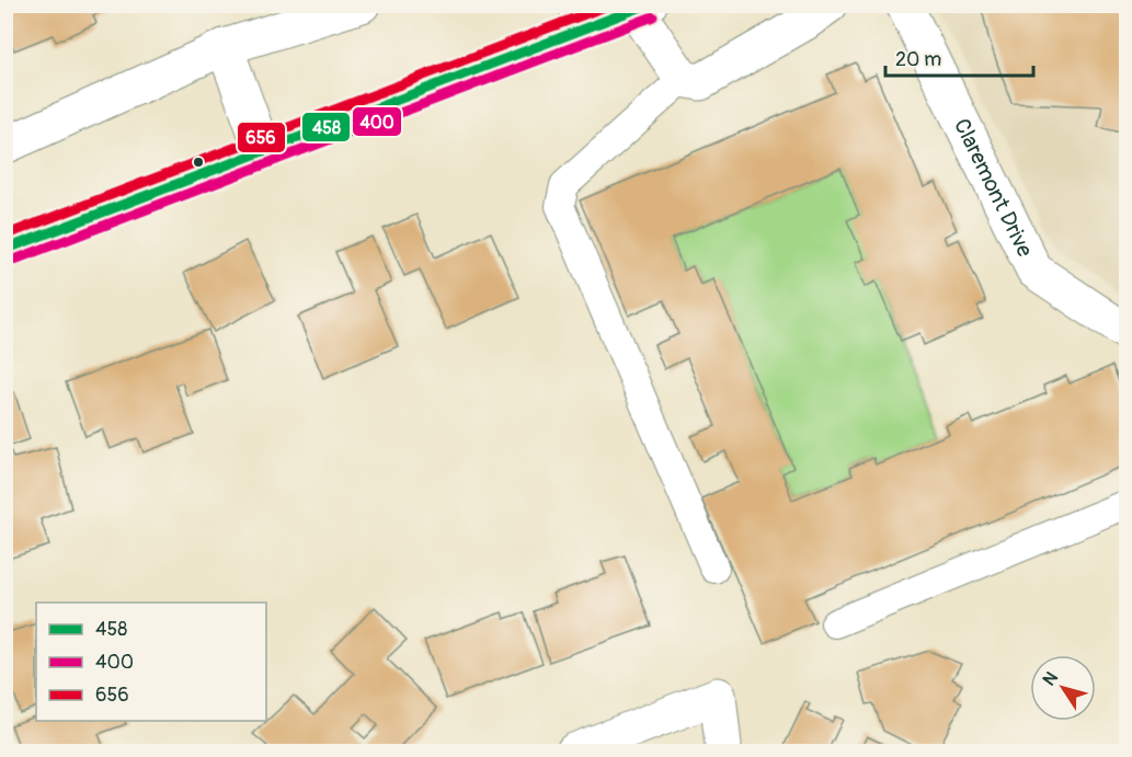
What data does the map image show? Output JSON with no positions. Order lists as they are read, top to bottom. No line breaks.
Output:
{"streets":{"street":["Claremont Drive"]},"lines":["transit line 458","transit line 656","transit line 400"],"legend":["458","400","656"],"scale_bar":"20 m","north":"top left"}
